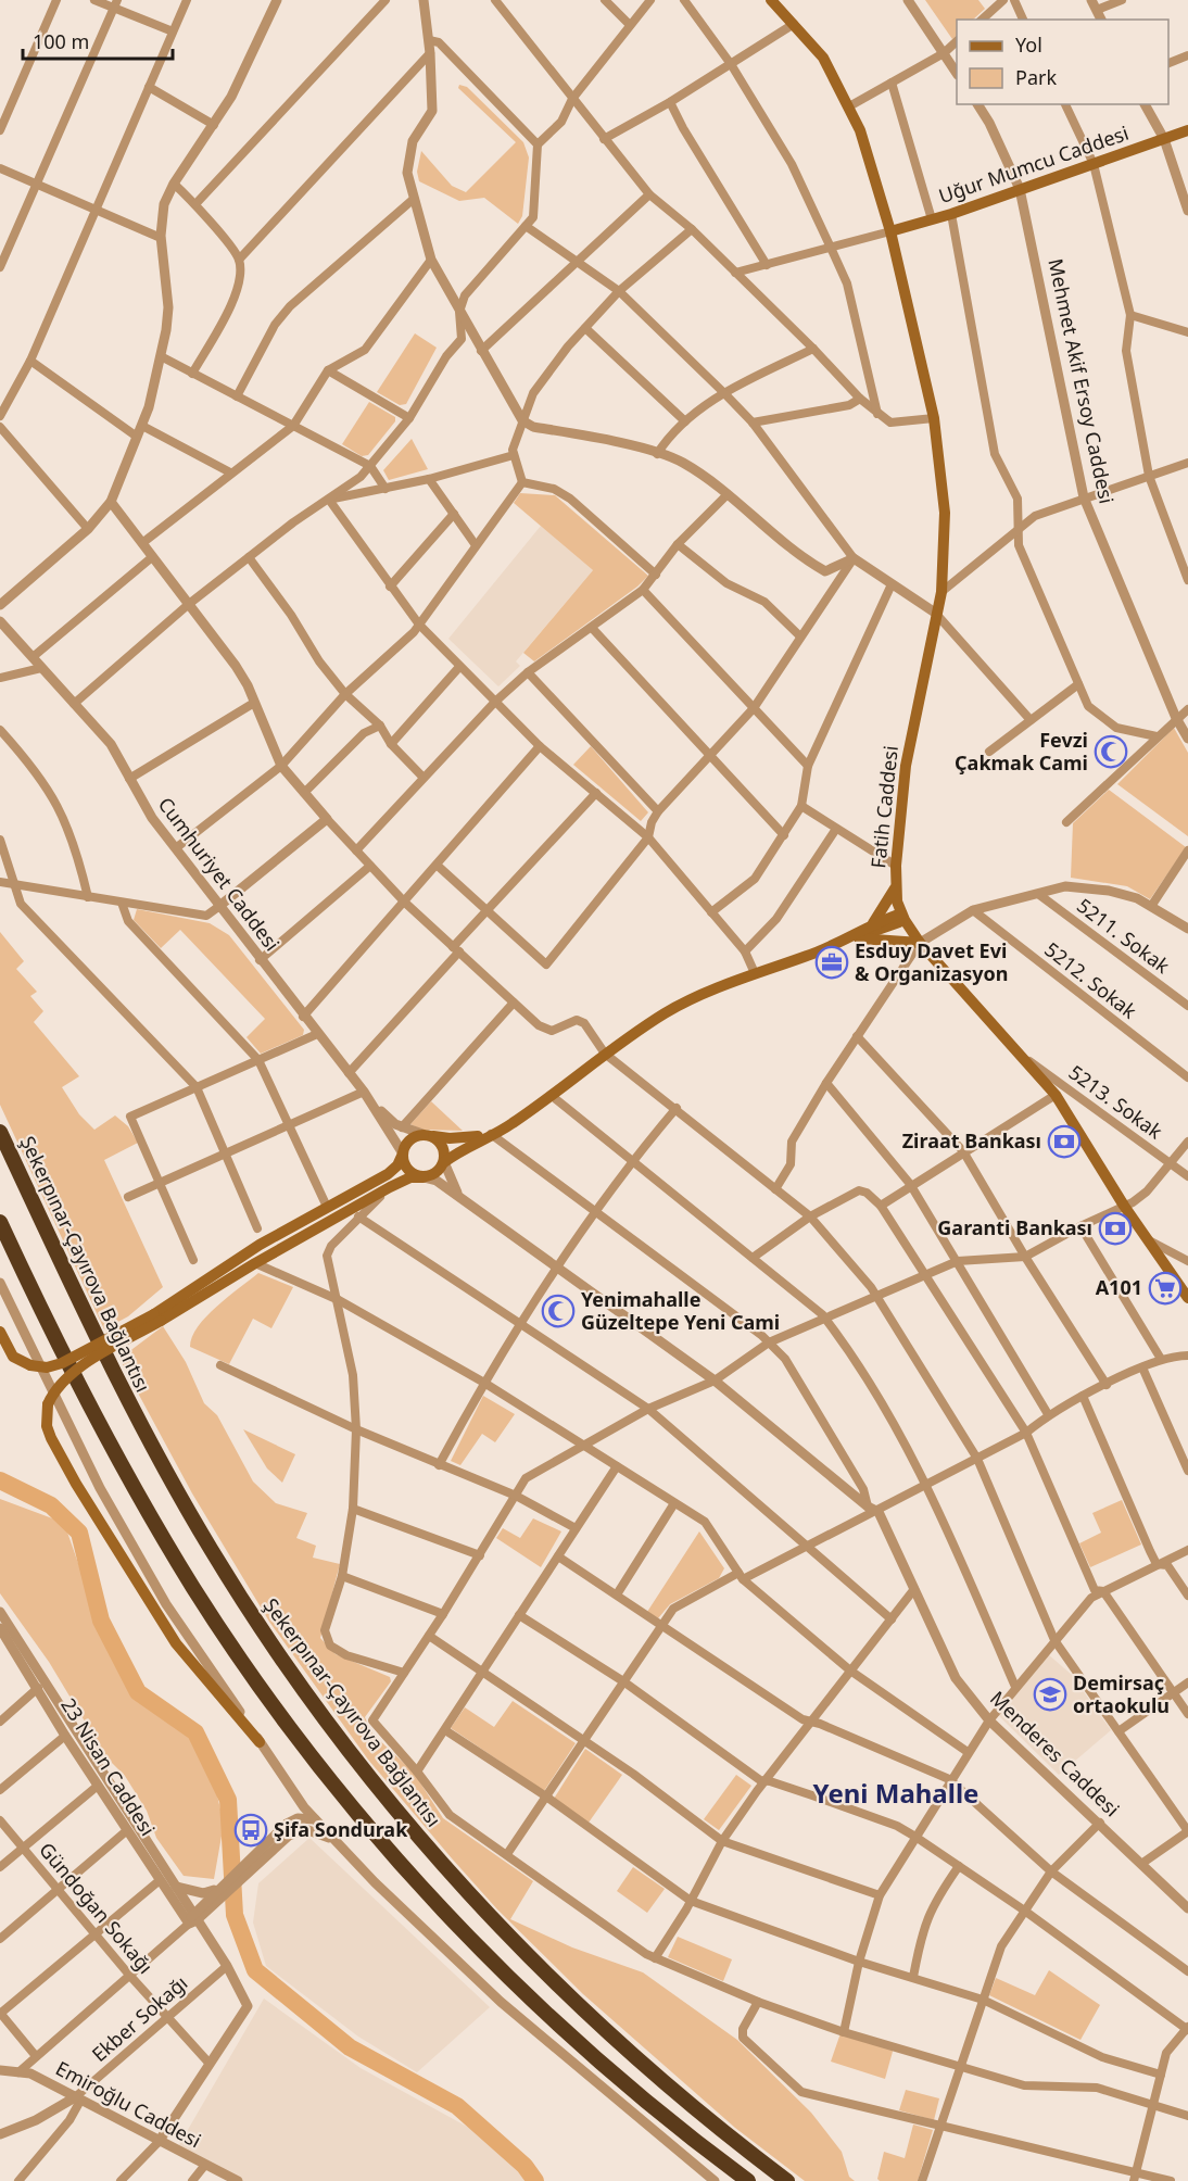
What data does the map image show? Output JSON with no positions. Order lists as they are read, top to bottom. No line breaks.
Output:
{"streets":{"highway":["Şekerpınar-Çayırova Bağlantısı"],"main road":["Uğur Mumcu Caddesi","Fatih Caddesi"],"street":["Mehmet Akif Ersoy Caddesi","Cumhuriyet Caddesi","5211. Sokak","5212. Sokak","5213. Sokak","Menderes Caddesi","23 Nisan Caddesi","Gündoğan Sokağı","Ekber Sokağı","Emiroğlu Caddesi"]},"crossings":[["Uğur Mumcu Caddesi","Mehmet Akif Ersoy Caddesi"],["Uğur Mumcu Caddesi","Fatih Caddesi"],["Fatih Caddesi","5213. Sokak"],["23 Nisan Caddesi","Gündoğan Sokağı"],["23 Nisan Caddesi","Ekber Sokağı"],["23 Nisan Caddesi","Emiroğlu Caddesi"],["Gündoğan Sokağı","Ekber Sokağı"],["Ekber Sokağı","Emiroğlu Caddesi"]],"districts":["Yeni Mahalle"],"places":{"mosque":["Fevzi Çakmak Cami","Yenimahalle Güzeltepe Yeni Cami"],"office":["Esduy Davet Evi & Organizasyon"],"bank":["Ziraat Bankası","Garanti Bankası"],"supermarket":["A101"],"school or university":["Demirsaç ortaokulu"],"bus stop":["Şifa Sondurak"]},"legend":["Yol","Park"],"scale_bar":"100 m"}
